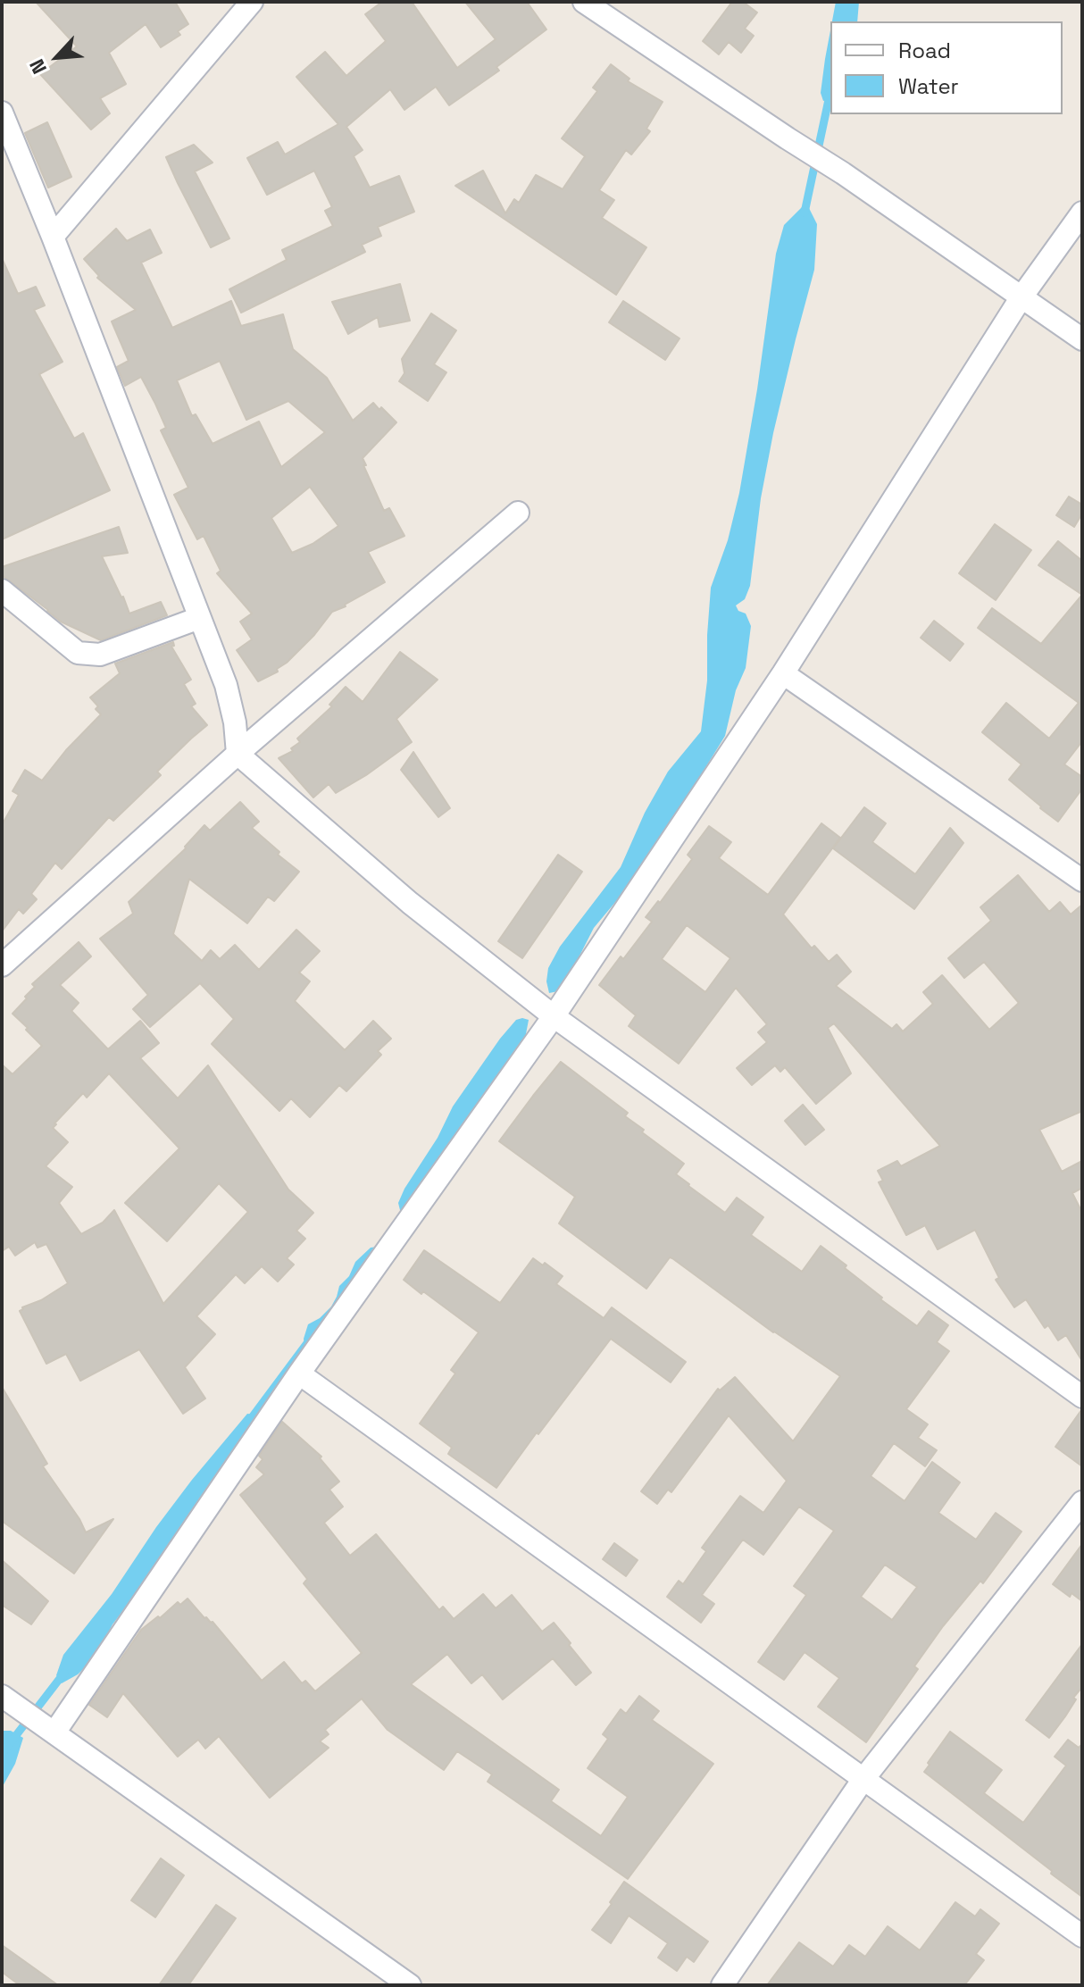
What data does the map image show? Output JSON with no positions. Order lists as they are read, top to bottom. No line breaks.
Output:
{"legend":["Road","Water"],"north":"bottom left"}
